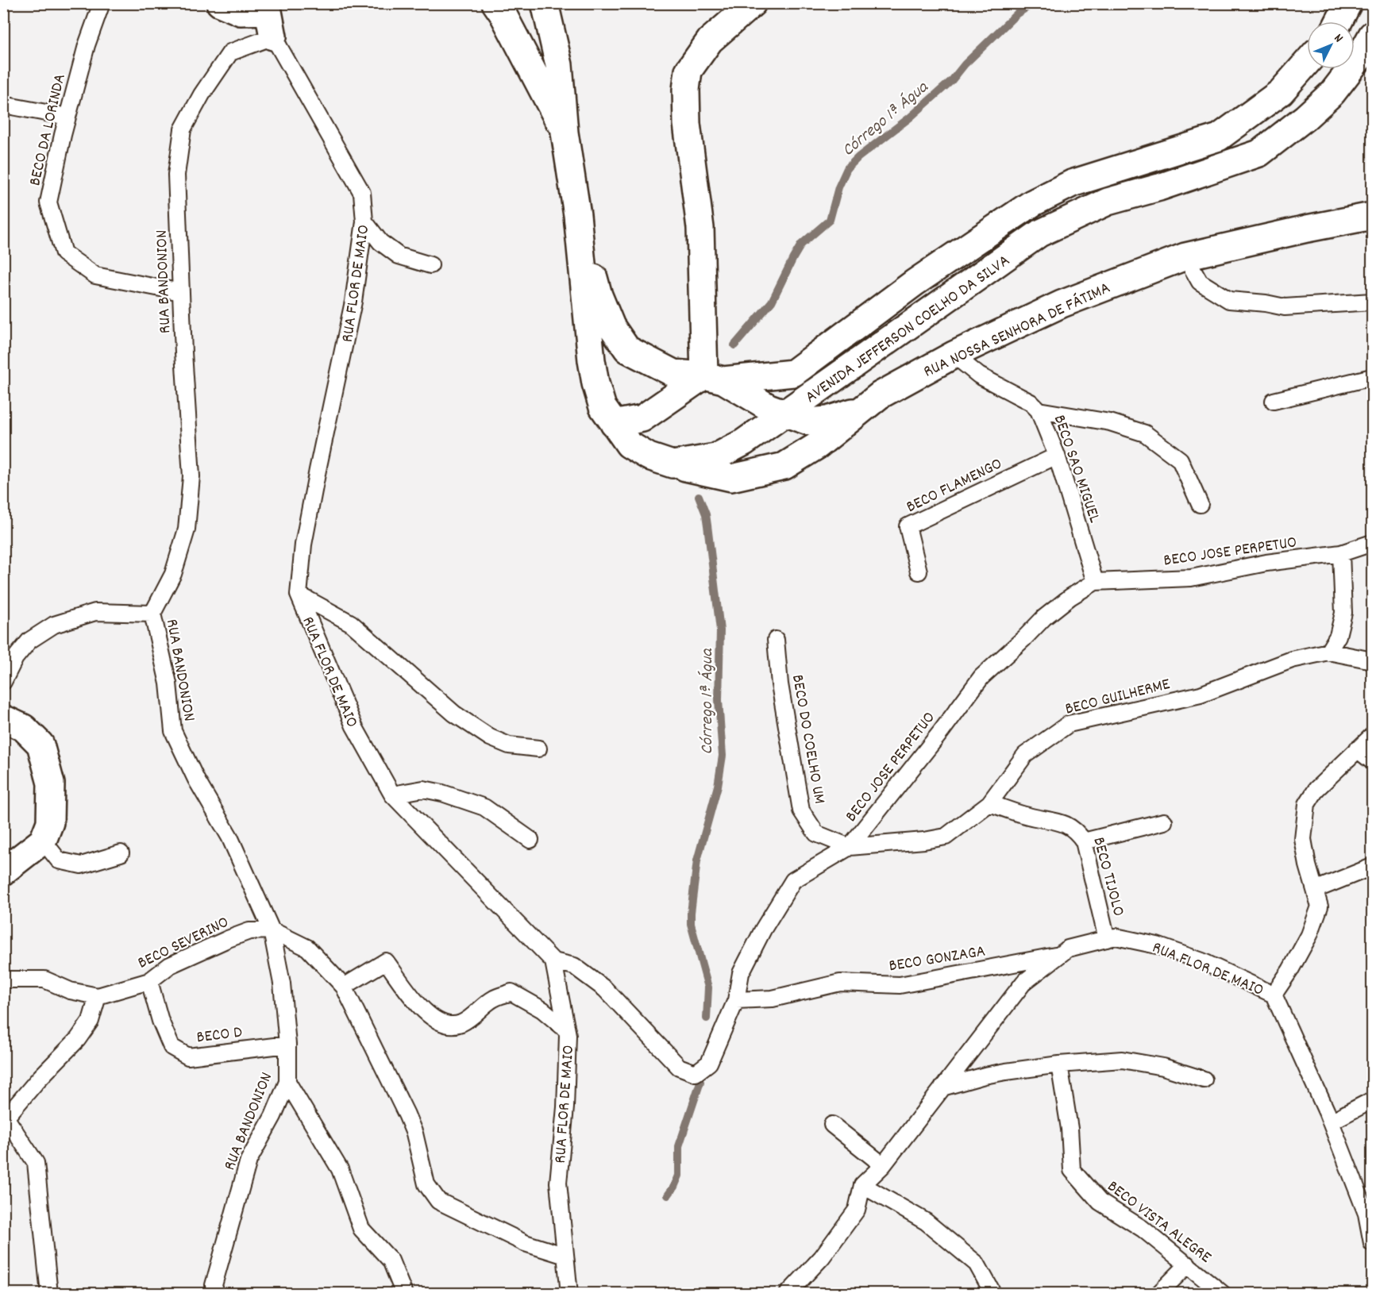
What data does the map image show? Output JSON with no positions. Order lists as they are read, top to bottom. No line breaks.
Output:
{"streets":{"street":["RUA FLOR DE MAIO","AVENIDA JEFFERSON COELHO DA SILVA","RUA NOSSA SENHORA DE FÁTIMA"],"lane":["BECO DA LORINDA","RUA BANDONION","BECO SAO MIGUEL","BECO FLAMENGO","BECO JOSE PERPETUO","BECO GUILHERME","BECO DO COELHO UM","BECO TIJOLO","BECO SEVERINO","BECO GONZAGA","BECO D","BECO VISTA ALEGRE"]},"crossings":[["BECO DA LORINDA","RUA BANDONION"],["RUA BANDONION","RUA FLOR DE MAIO"],["RUA BANDONION","BECO SEVERINO"],["RUA BANDONION","BECO D"],["RUA FLOR DE MAIO","BECO JOSE PERPETUO"],["RUA FLOR DE MAIO","BECO TIJOLO"],["RUA FLOR DE MAIO","BECO GONZAGA"],["AVENIDA JEFFERSON COELHO DA SILVA","RUA NOSSA SENHORA DE FÁTIMA"],["RUA NOSSA SENHORA DE FÁTIMA","BECO SAO MIGUEL"],["BECO SAO MIGUEL","BECO FLAMENGO"],["BECO SAO MIGUEL","BECO JOSE PERPETUO"],["BECO JOSE PERPETUO","BECO GUILHERME"],["BECO JOSE PERPETUO","BECO DO COELHO UM"],["BECO JOSE PERPETUO","BECO GONZAGA"],["BECO GUILHERME","BECO DO COELHO UM"],["BECO GUILHERME","BECO TIJOLO"],["BECO SEVERINO","BECO D"]],"water":["Córrego 1ª Água"],"north":"top right"}
